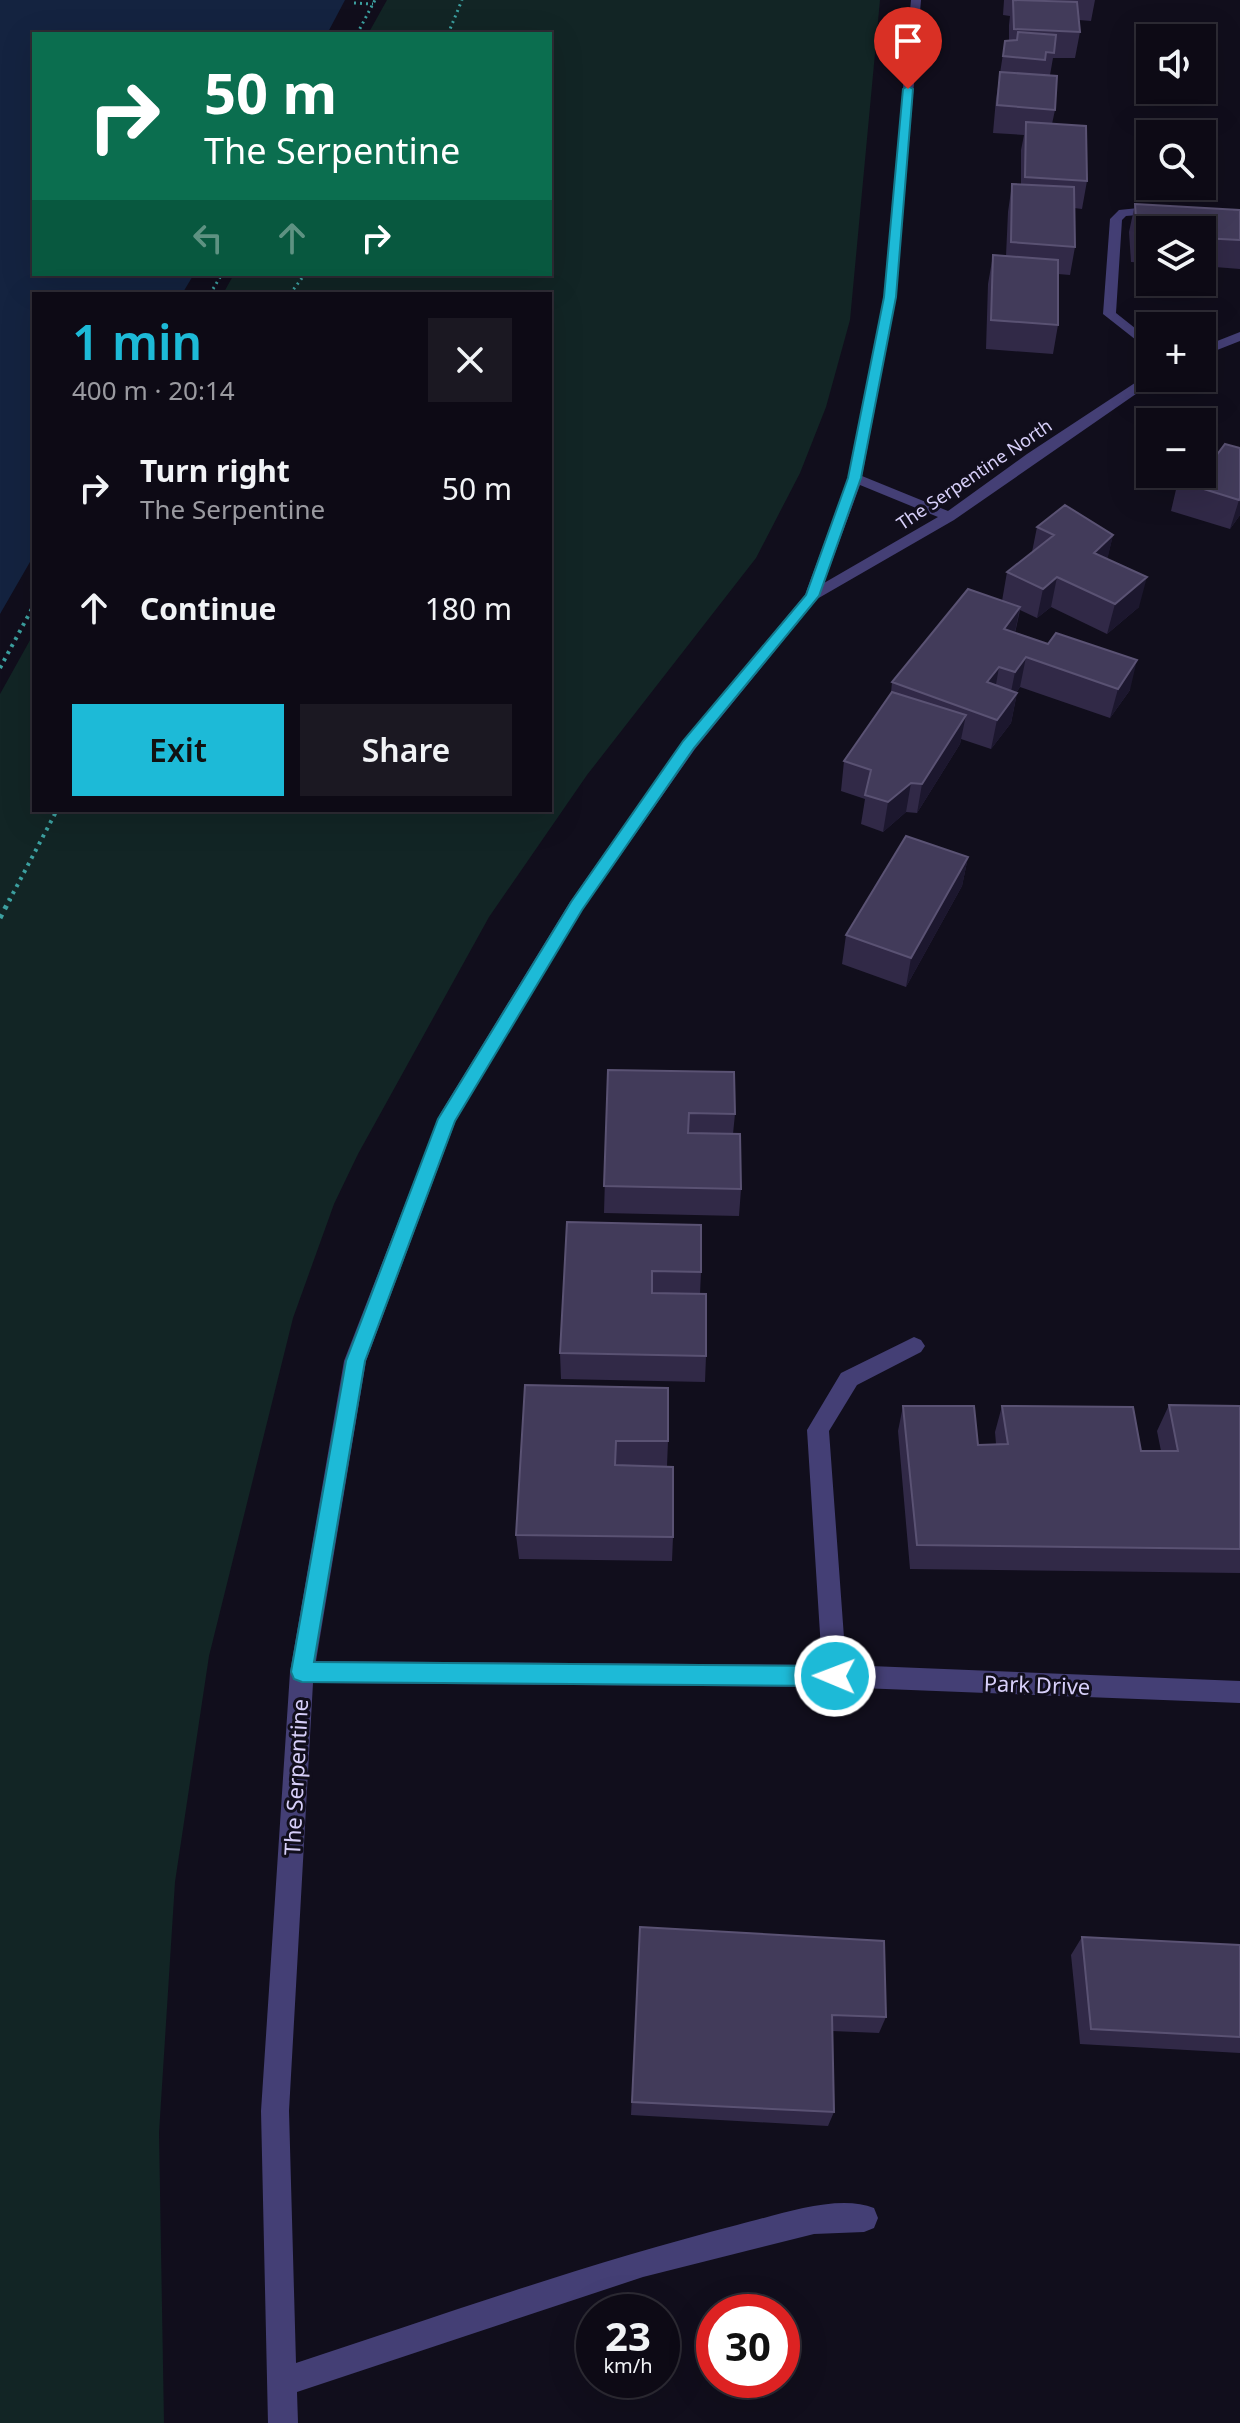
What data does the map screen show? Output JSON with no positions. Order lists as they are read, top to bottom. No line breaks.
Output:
{"streets":{"street":["The Serpentine North","Park Drive","The Serpentine"]},"crossings":[["The Serpentine North","The Serpentine"],["Park Drive","The Serpentine"]],"page":{"map_buttons":["+","−"],"turn":["50 m","The Serpentine"],"heading":["1 min","400 m · 20:14"],"list":[{"name":"Turn right","note":"The Serpentine","value":"50 m"},{"name":"Continue","value":"180 m"}],"buttons":["Exit","Share"],"speed":"23 km/h","limit":"30"}}
